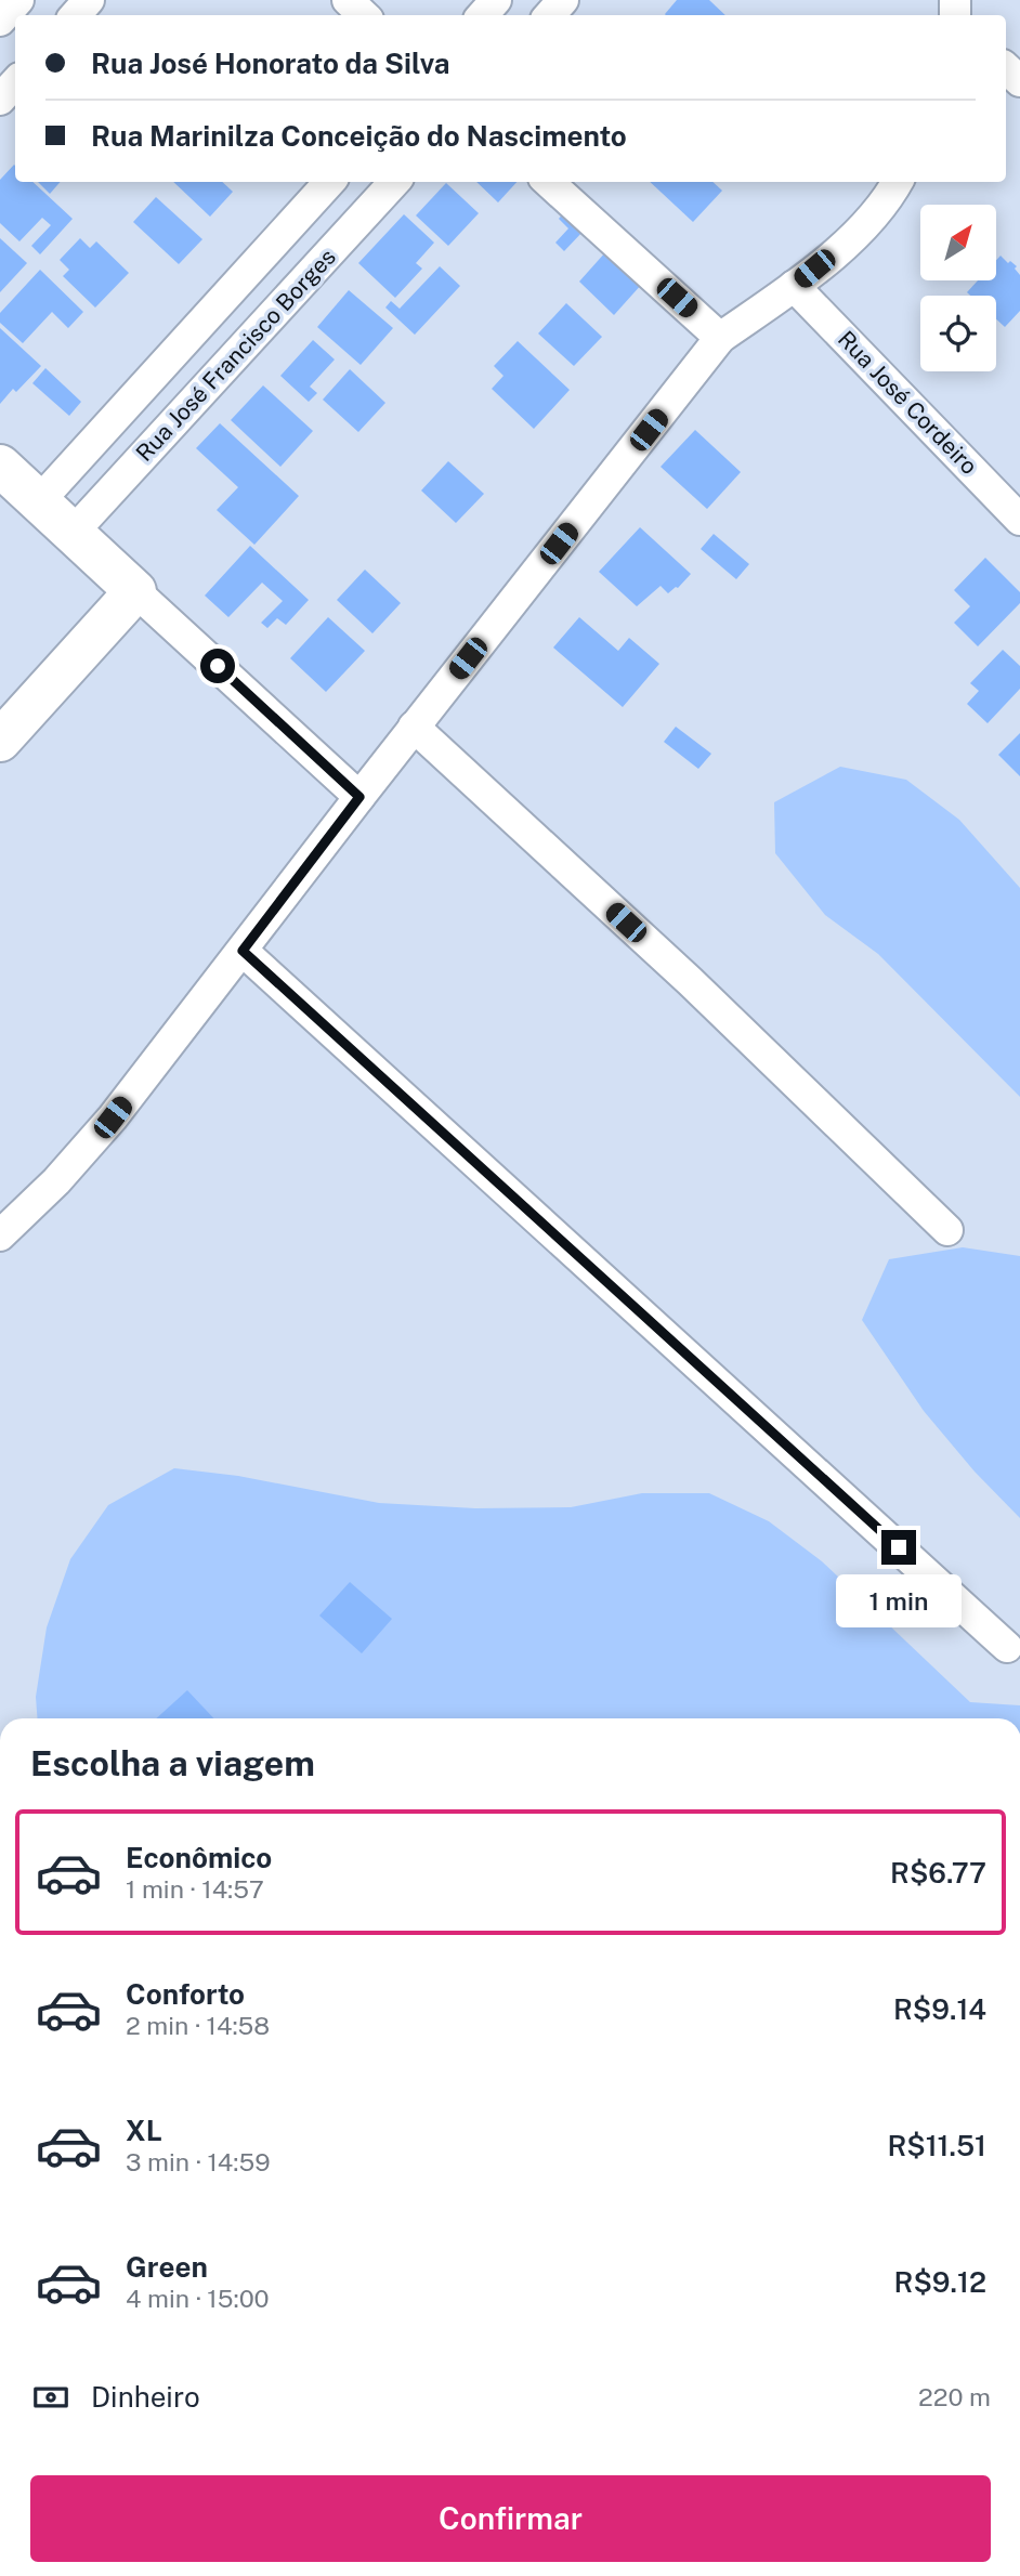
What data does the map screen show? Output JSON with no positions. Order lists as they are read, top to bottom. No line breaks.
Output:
{"streets":{"street":["Rua José Francisco Borges","Rua José Cordeiro"]},"north":"top right","page":{"banner":["Rua José Honorato da Silva","Rua Marinilza Conceição do Nascimento"],"bubble":"1 min","heading":"Escolha a viagem","list":[{"name":"Econômico","note":"1 min · 14:57","value":"R$6.77"},{"name":"Conforto","note":"2 min · 14:58","value":"R$9.14"},{"name":"XL","note":"3 min · 14:59","value":"R$11.51"},{"name":"Green","note":"4 min · 15:00","value":"R$9.12"}],"pay":["Dinheiro","220 m"],"buttons":"Confirmar"}}
